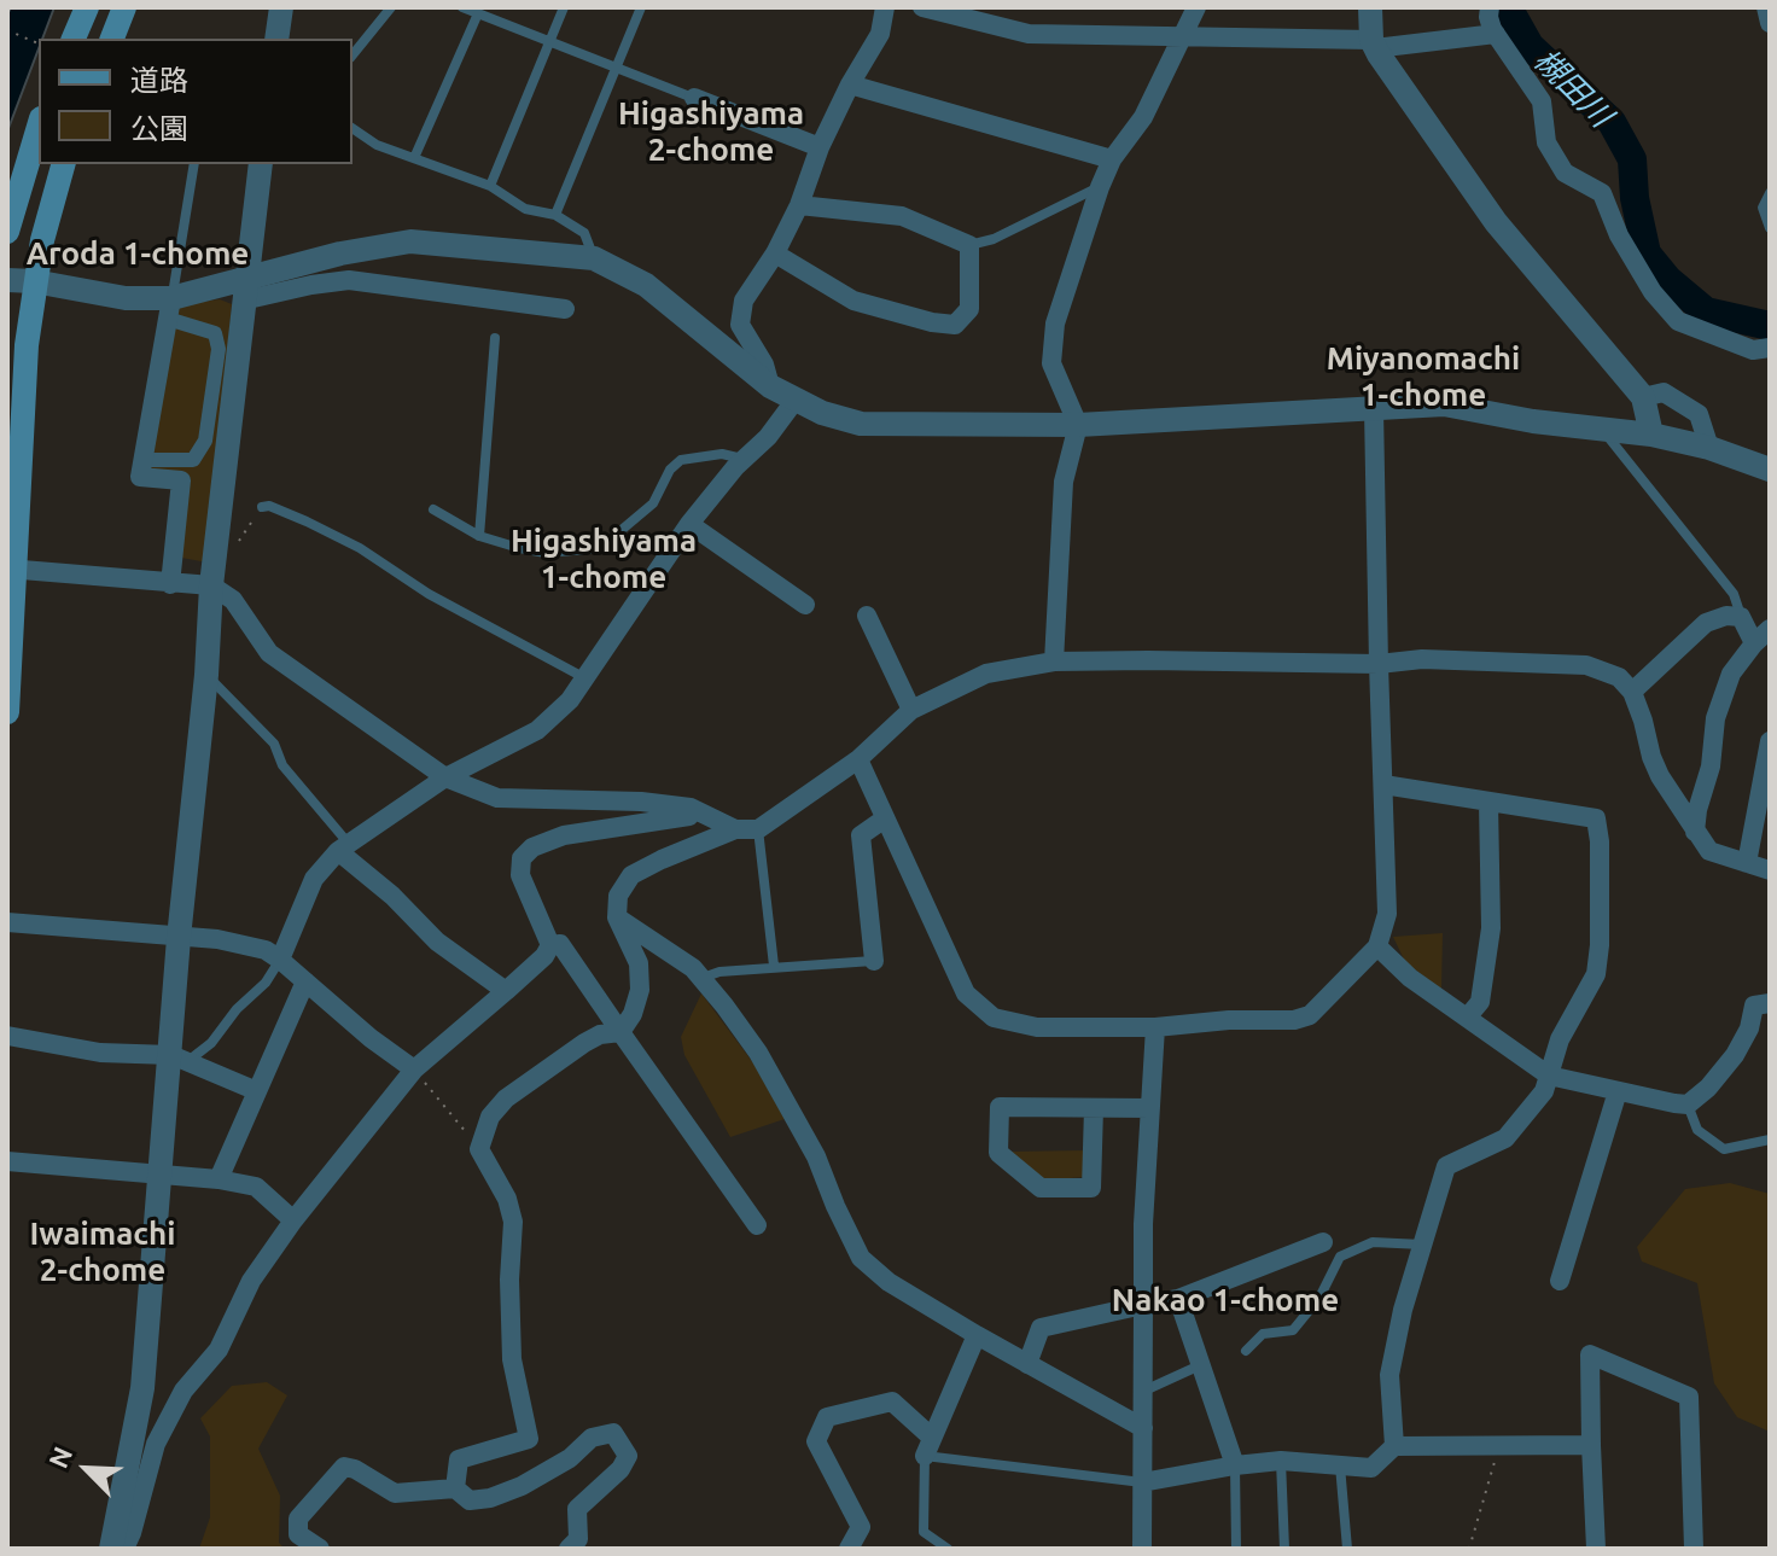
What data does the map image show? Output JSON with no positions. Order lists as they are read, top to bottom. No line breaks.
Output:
{"districts":["Higashiyama 2-chome","Aroda 1-chome","Miyanomachi 1-chome","Higashiyama 1-chome","Iwaimachi 2-chome","Nakao 1-chome"],"water":["槻田川"],"legend":["道路","公園"],"north":"top left"}
